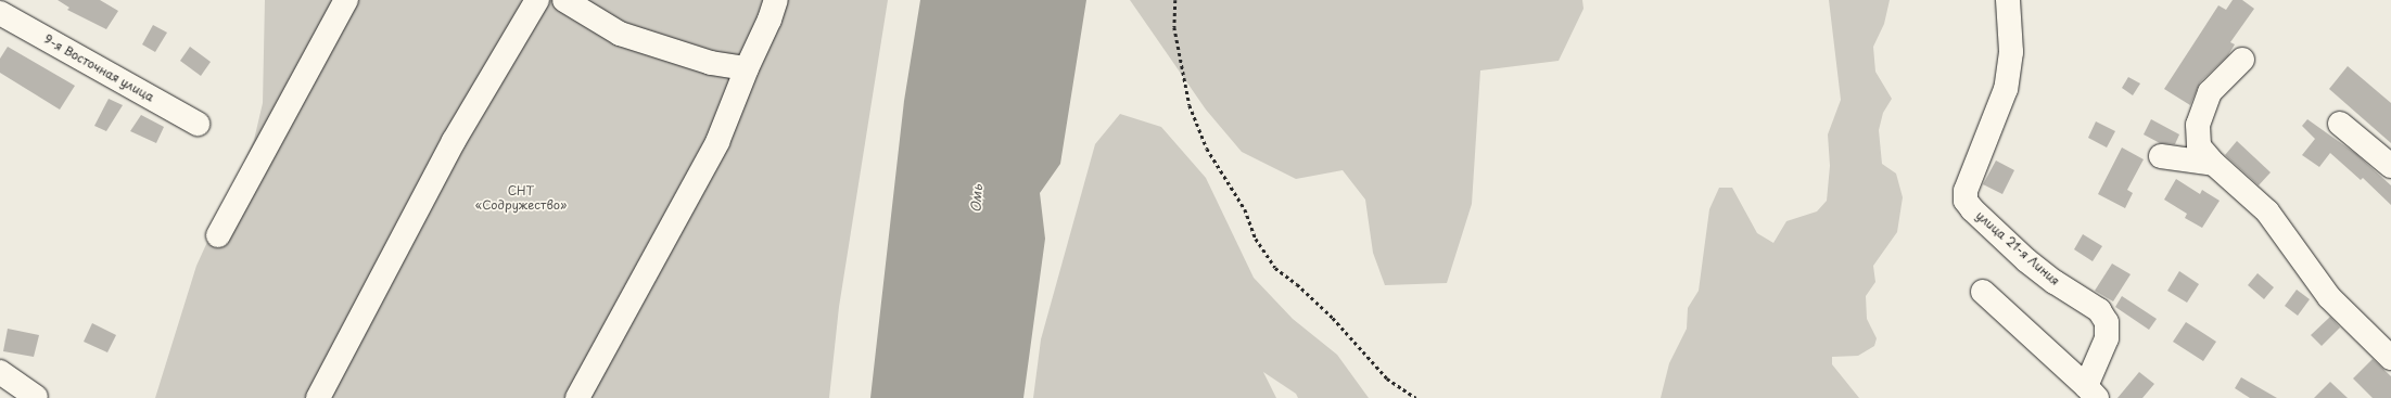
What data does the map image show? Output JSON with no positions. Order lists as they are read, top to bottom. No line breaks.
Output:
{"streets":{"street":["9-я Восточная улица","улица 21-я Линия"]},"water":["Омь"],"parks":["СНТ «Содружество»"]}
